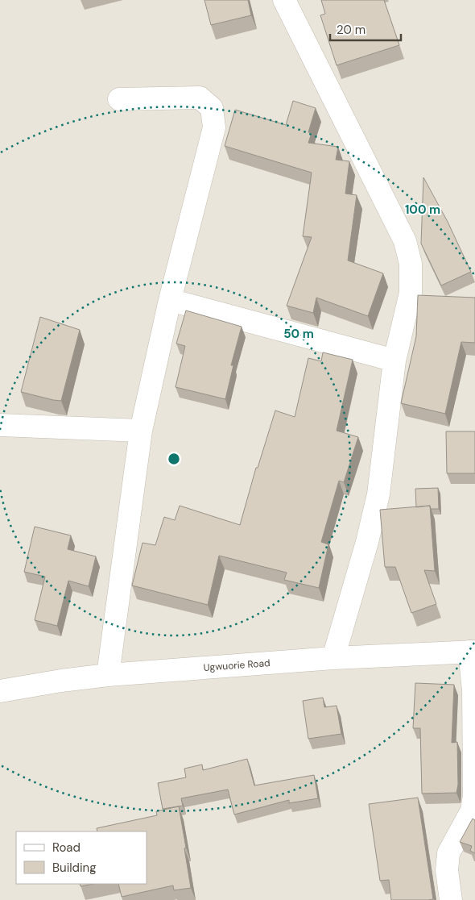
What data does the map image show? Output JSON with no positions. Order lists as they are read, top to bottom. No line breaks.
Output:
{"streets":{"street":["Ugwuorie Road"]},"legend":["Road","Building"],"scale_bar":"20 m","rings":["100 m","50 m"]}
